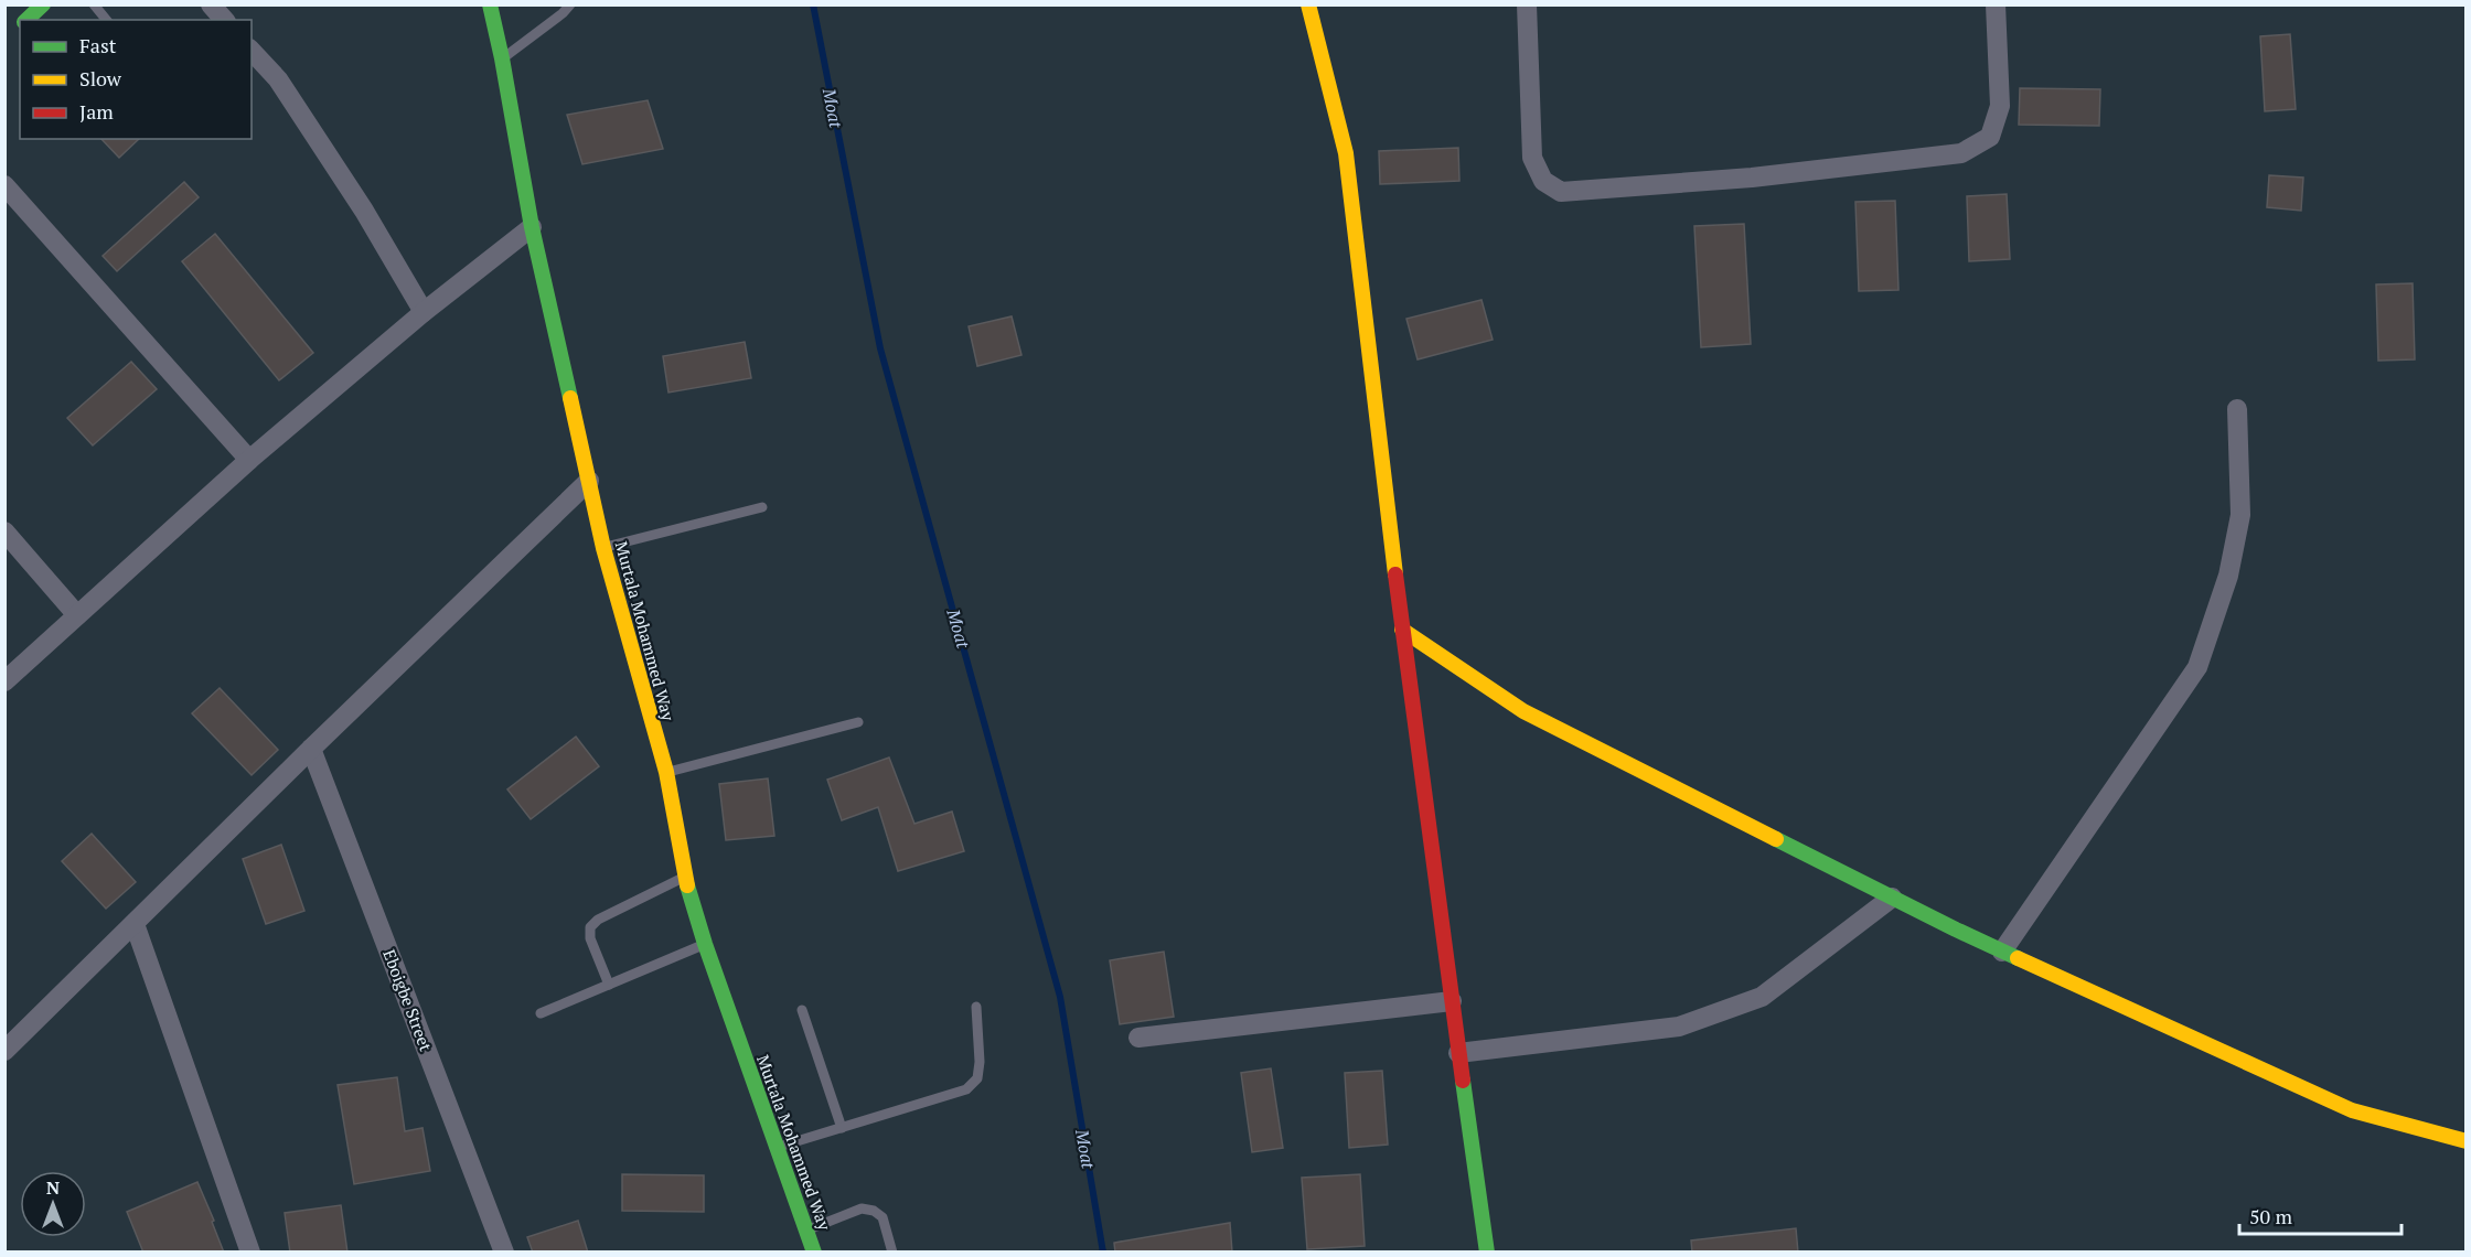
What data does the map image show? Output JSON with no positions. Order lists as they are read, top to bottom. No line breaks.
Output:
{"streets":{"main road":["Murtala Mohammed Way"],"street":["Eboigbe Street"]},"water":["Moat"],"legend":["Fast","Slow","Jam"],"scale_bar":"50 m","north":"top"}
